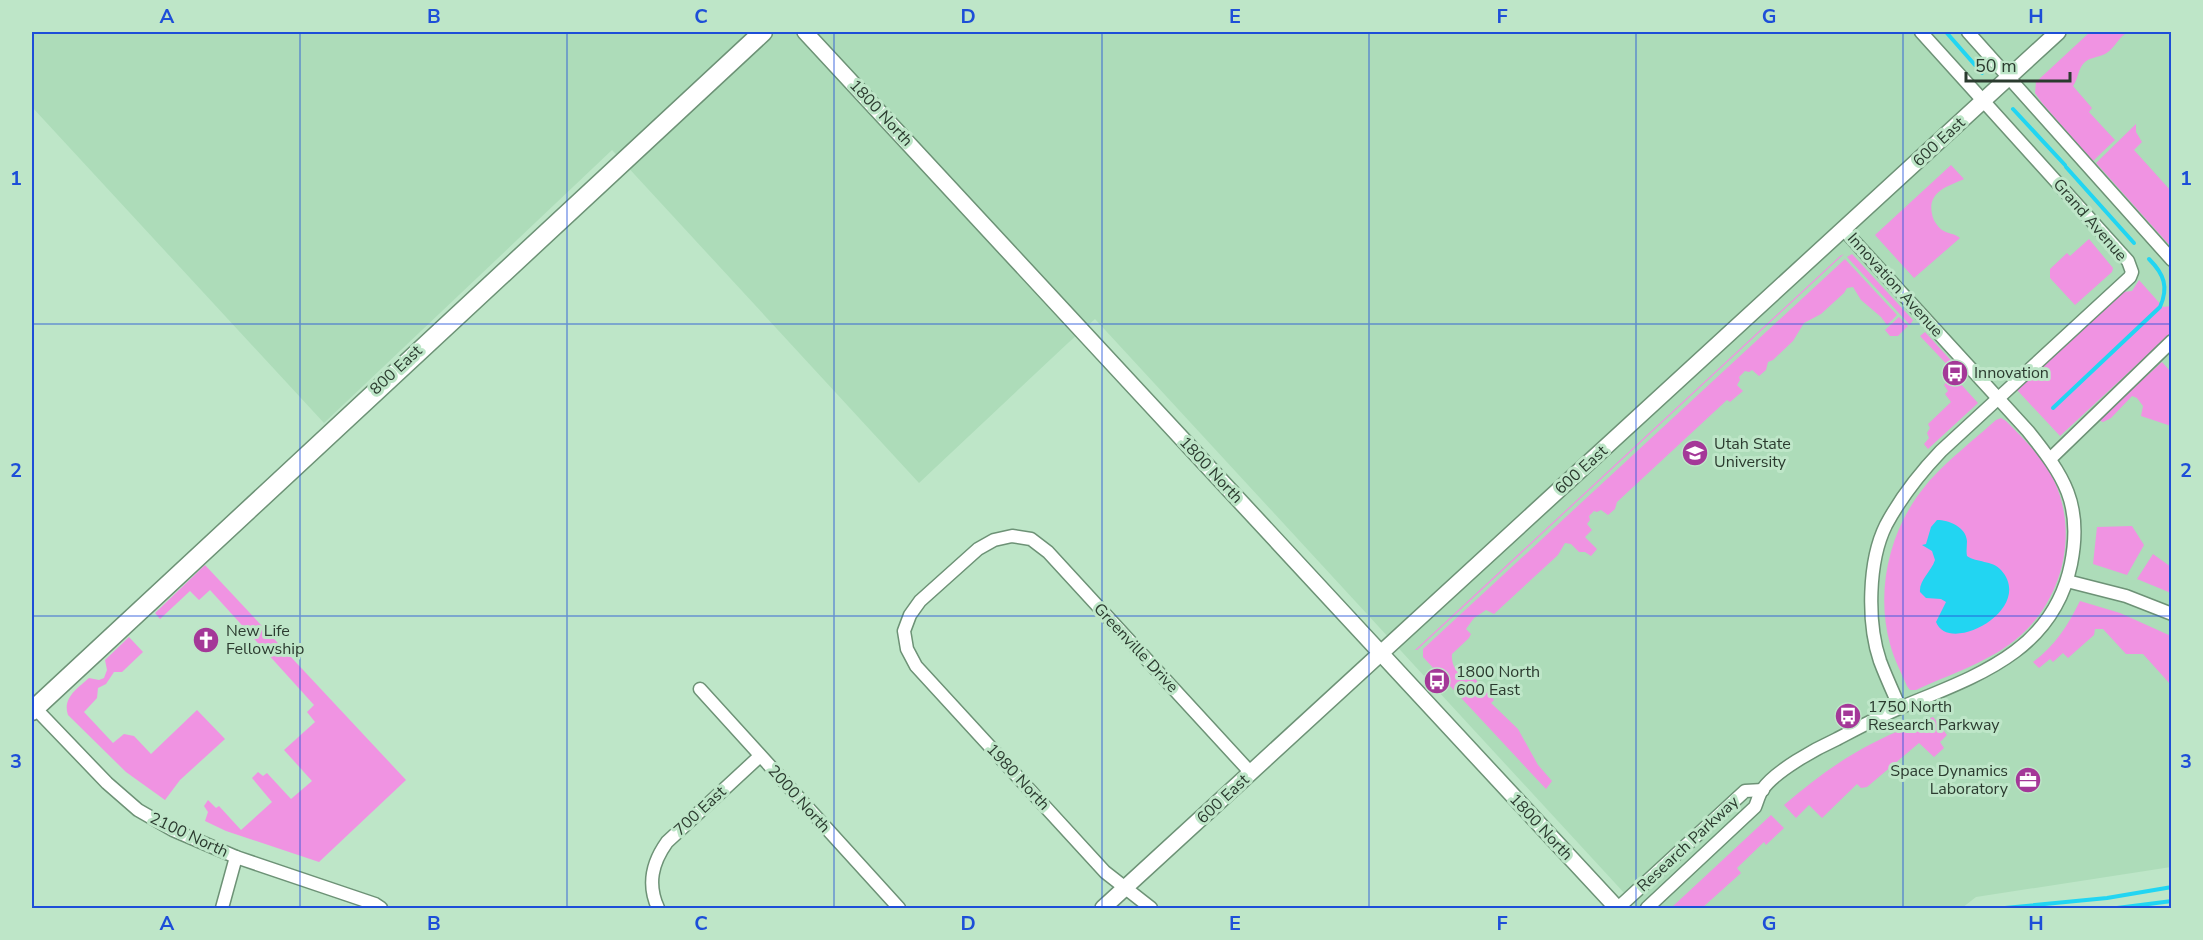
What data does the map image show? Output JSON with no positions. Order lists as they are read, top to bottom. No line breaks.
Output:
{"streets":{"main road":["800 East"],"street":["1800 North","600 East","Grand Avenue","Innovation Avenue","Greenville Drive","1980 North","2000 North","700 East","2100 North","Research Parkway"]},"crossings":[["1800 North","600 East"],["1800 North","Research Parkway"],["600 East","Grand Avenue"],["600 East","Innovation Avenue"],["600 East","Greenville Drive"],["600 East","1980 North"],["Grand Avenue","Innovation Avenue"],["Innovation Avenue","Research Parkway"],["800 East","2100 North"],["Greenville Drive","1980 North"],["2000 North","700 East"]],"places":{"bus stop":["Innovation","1800 North 600 East","1750 North Research Parkway"],"school or university":["Utah State University"],"church":["New Life Fellowship"],"office":["Space Dynamics Laboratory"]},"scale_bar":"50 m","grid":{"columns":["A","B","C","D","E","F","G","H"],"rows":["1","2","3"]}}
